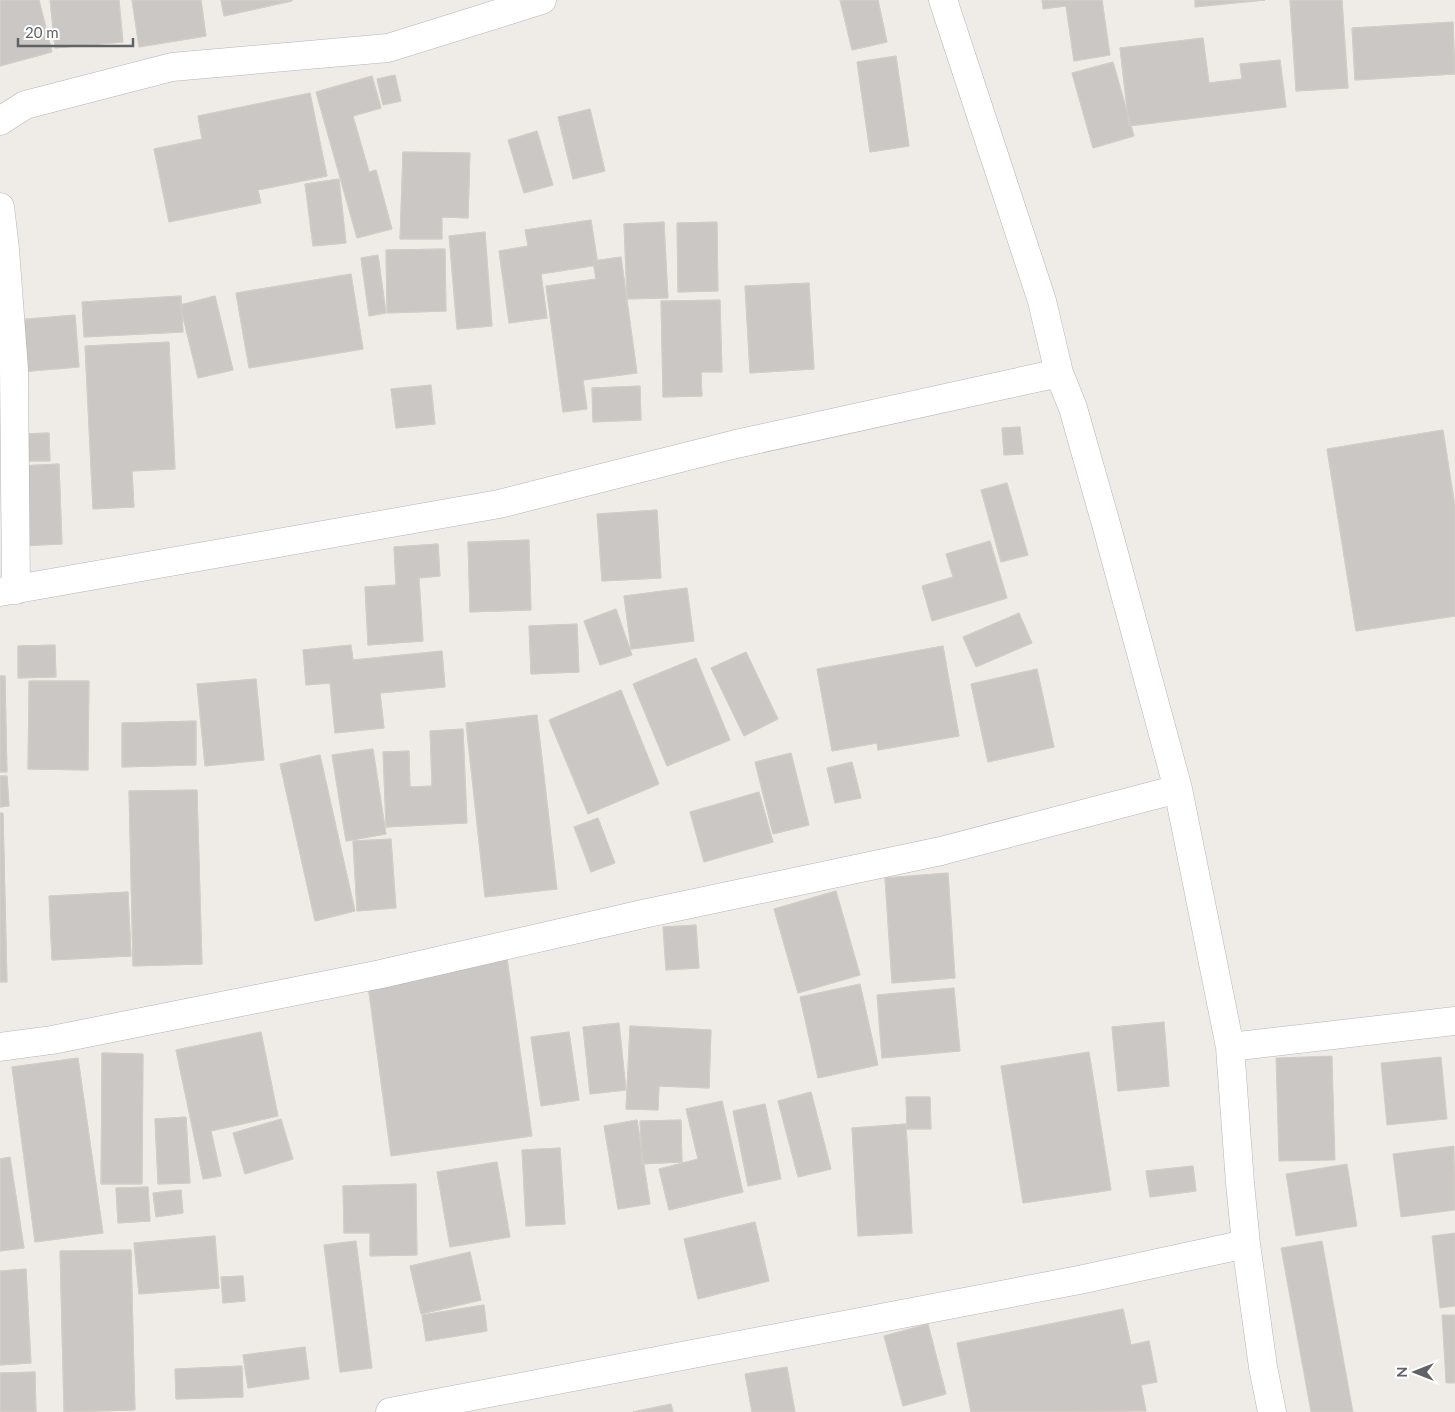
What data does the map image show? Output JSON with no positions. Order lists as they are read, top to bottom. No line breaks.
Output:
{"scale_bar":"20 m","north":"left"}
